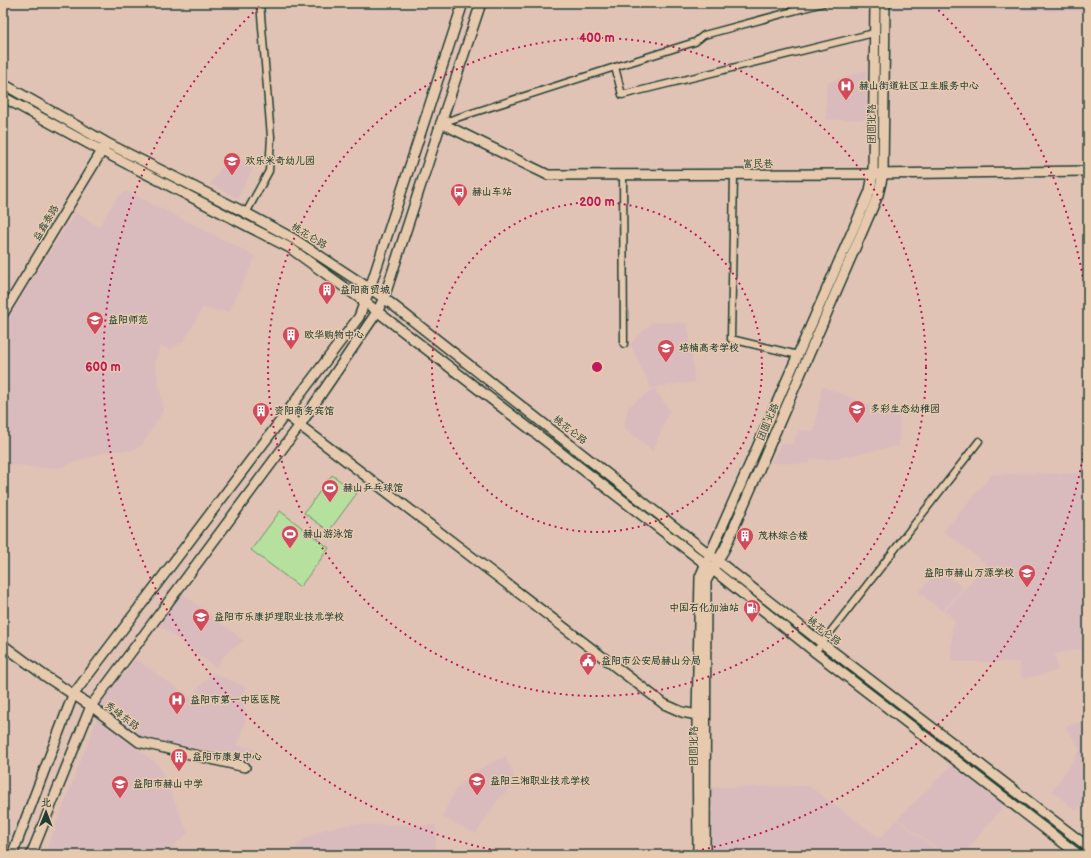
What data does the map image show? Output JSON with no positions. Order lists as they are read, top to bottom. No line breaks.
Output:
{"streets":{"main road":["团圆北路","富民巷","益鑫泰路","桃花仑路","秀峰东路"]},"crossings":[["团圆北路","富民巷"],["团圆北路","桃花仑路"],["益鑫泰路","桃花仑路"]],"places":{"hospital":["赫山街道社区卫生服务中心","益阳市第一中医医院"],"school or university":["欢乐米奇幼儿园","益阳师范","培楠高考学校","多彩生态幼稚园","益阳市赫山万源学校","益阳市乐康护理职业技术学校","益阳三湘职业技术学校","益阳市赫山中学"],"bus stop":["赫山车站"],"building":["益阳商贸城","欧华购物中心","资阳商务宾馆","茂林综合楼","益阳市康复中心"],"sports":["赫山乒乓球馆","赫山游泳馆"],"fuel station":["中国石化加油站"],"public building":["益阳市公安局赫山分局"]},"north":"top","rings":["400 m","200 m","600 m"]}
